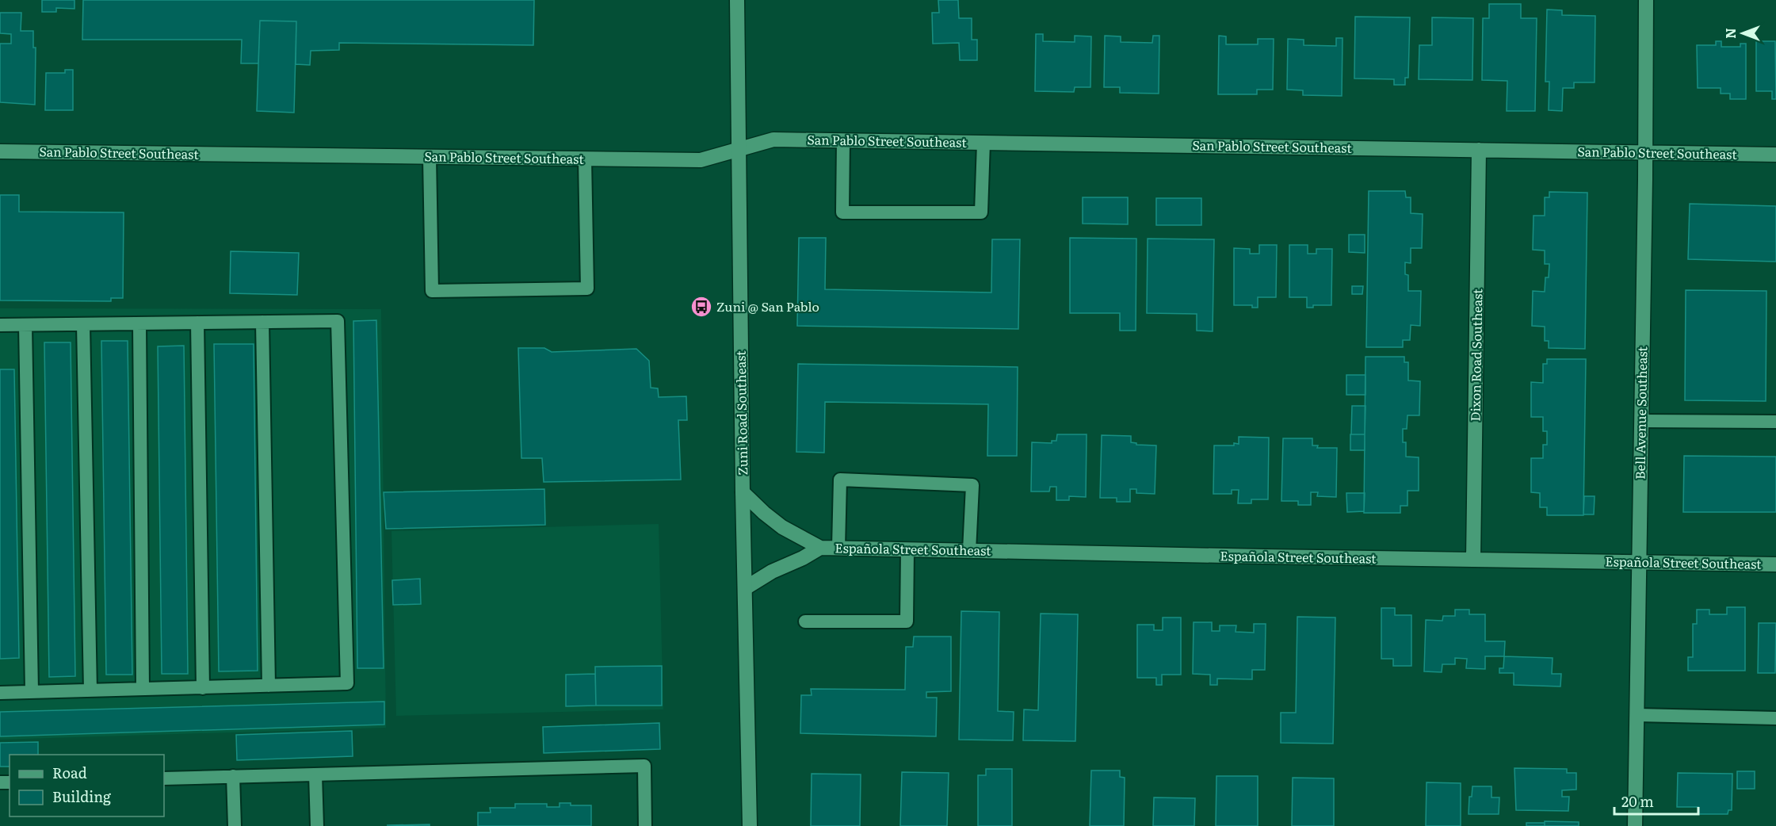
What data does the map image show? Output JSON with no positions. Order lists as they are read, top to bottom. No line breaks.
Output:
{"streets":{"street":["San Pablo Street Southeast","Dixon Road Southeast","Zuni Road Southeast","Bell Avenue Southeast","Española Street Southeast"]},"crossings":[["San Pablo Street Southeast","Dixon Road Southeast"],["San Pablo Street Southeast","Zuni Road Southeast"],["San Pablo Street Southeast","Bell Avenue Southeast"],["Dixon Road Southeast","Española Street Southeast"],["Zuni Road Southeast","Española Street Southeast"],["Bell Avenue Southeast","Española Street Southeast"]],"places":{"bus stop":["Zuni @ San Pablo"]},"legend":["Road","Building"],"scale_bar":"20 m","north":"left"}
